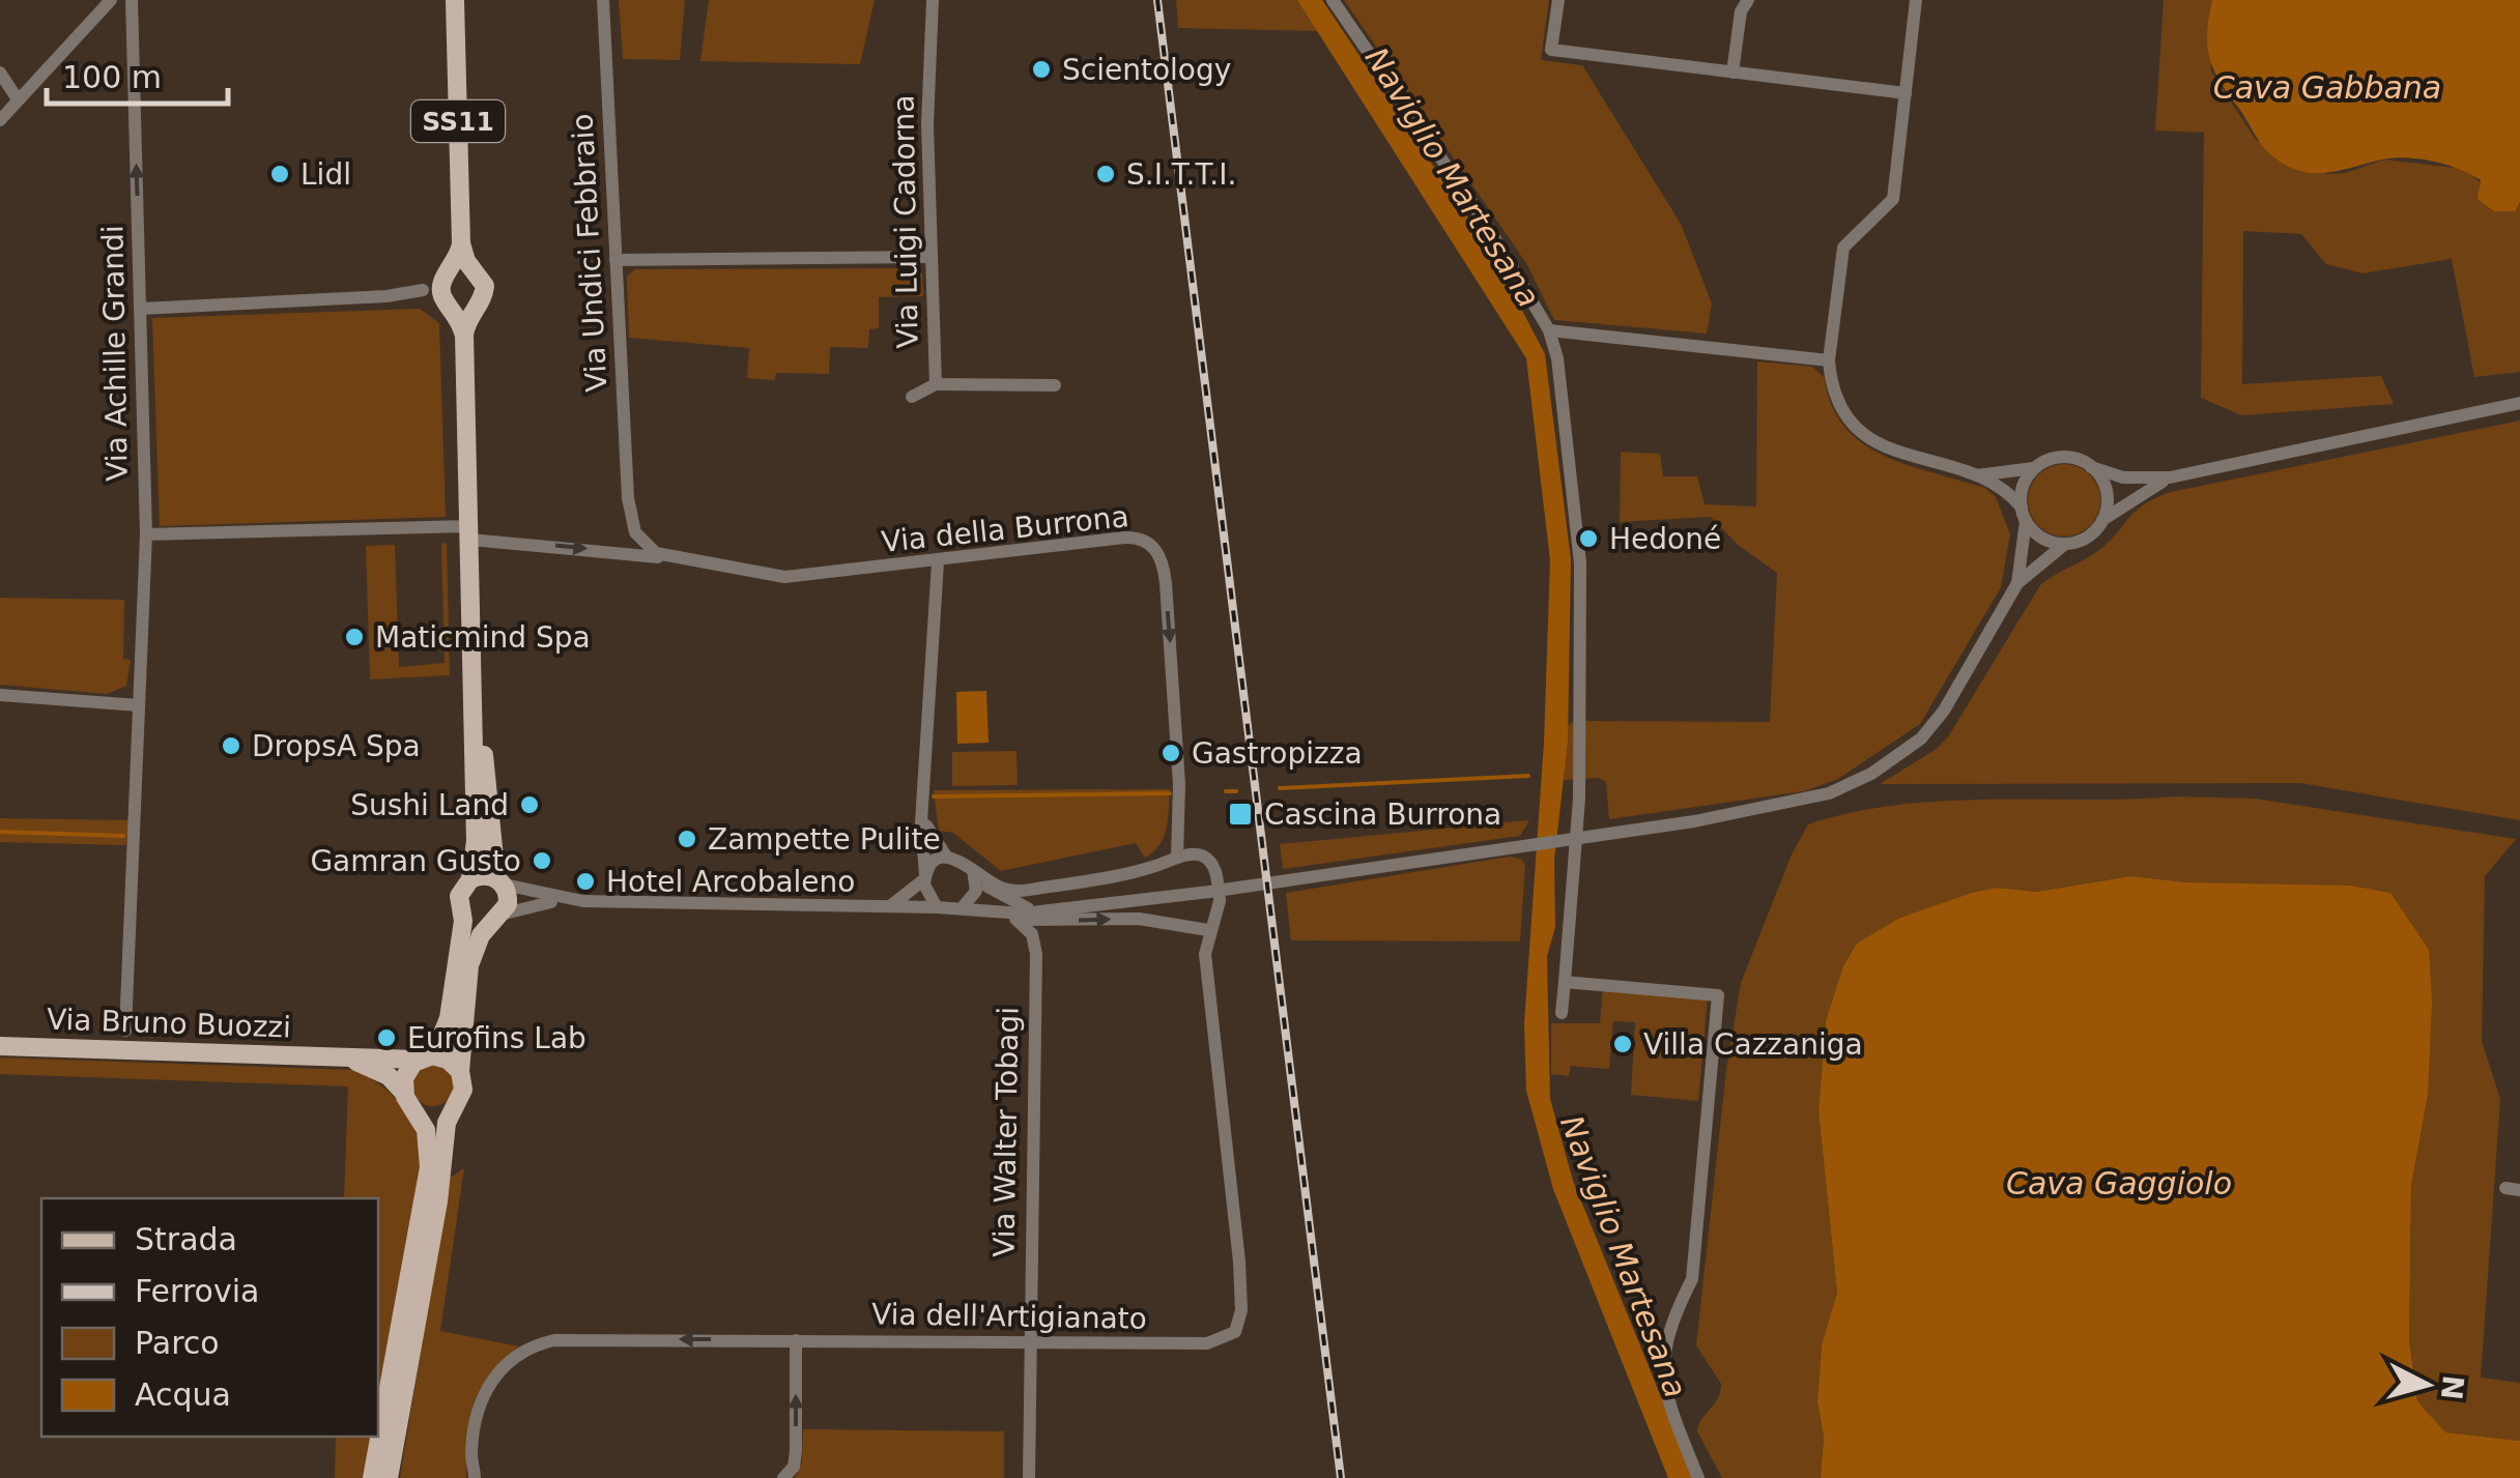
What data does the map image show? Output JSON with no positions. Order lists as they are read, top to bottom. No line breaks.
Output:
{"streets":{"main road":["SS11","Via Bruno Buozzi"],"street":["Via Luigi Cadorna","Via Undici Febbraio","Via Achille Grandi","Via della Burrona","Via Walter Tobagi","Via dell'Artigianato"]},"crossings":[["SS11","Via della Burrona"],["SS11","Via Bruno Buozzi"],["Via Achille Grandi","Via della Burrona"],["Via della Burrona","Via dell'Artigianato"],["Via Walter Tobagi","Via dell'Artigianato"]],"water":["Cava Gabbana","Naviglio Martesana","Cava Gaggiolo"],"places":{"other":["Scientology","Lidl","S.I.T.T.I.","Hedoné","Maticmind Spa","DropsA Spa","Gastropizza","Sushi Land","Zampette Pulite","Gamran Gusto","Hotel Arcobaleno","Eurofins Lab","Villa Cazzaniga"],"transit":["Cascina Burrona"]},"legend":["Strada","Ferrovia","Parco","Acqua"],"scale_bar":"100 m","north":"right"}
